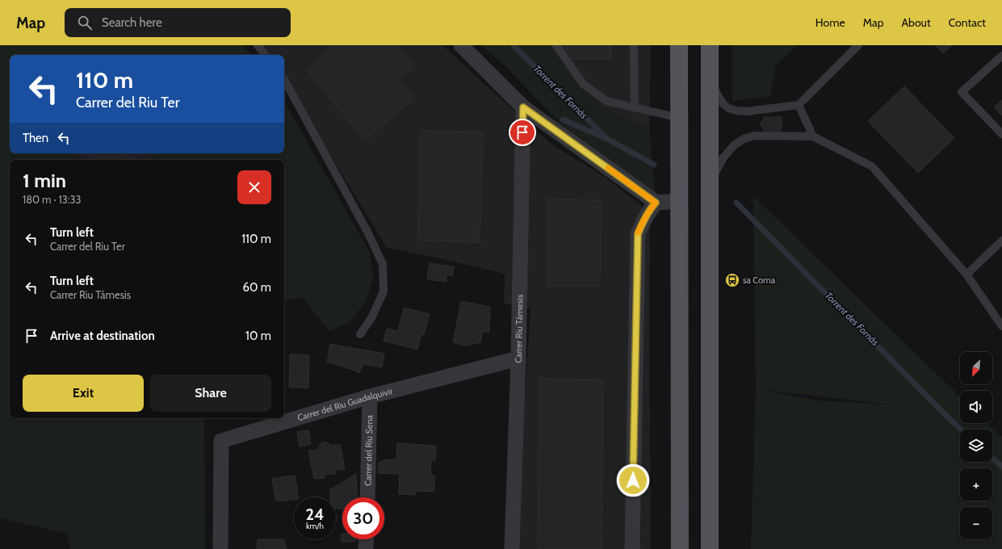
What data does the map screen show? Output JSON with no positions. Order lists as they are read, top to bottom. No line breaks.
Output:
{"streets":{"street":["Carrer Riu Támesis","Carrer del Riu Guadalquivir","Carrer del Riu Sena"]},"crossings":[["Carrer Riu Támesis","Carrer del Riu Guadalquivir"],["Carrer del Riu Guadalquivir","Carrer del Riu Sena"]],"water":["Torrent des Fornàs"],"places":{"bus stop":["sa Coma"]},"north":"bottom left","page":{"header":"Map","search":"Search here","nav":["Home","Map","About","Contact"],"turn":["110 m","Carrer del Riu Ter"],"then":"Then","heading":["1 min","180 m · 13:33"],"list":[{"name":"Turn left","note":"Carrer del Riu Ter","value":"110 m"},{"name":"Turn left","note":"Carrer Riu Támesis","value":"60 m"},{"name":"Arrive at destination","value":"10 m"}],"map_buttons":["+","−"],"buttons":["Exit","Share"],"speed":"24 km/h","limit":"30"}}
